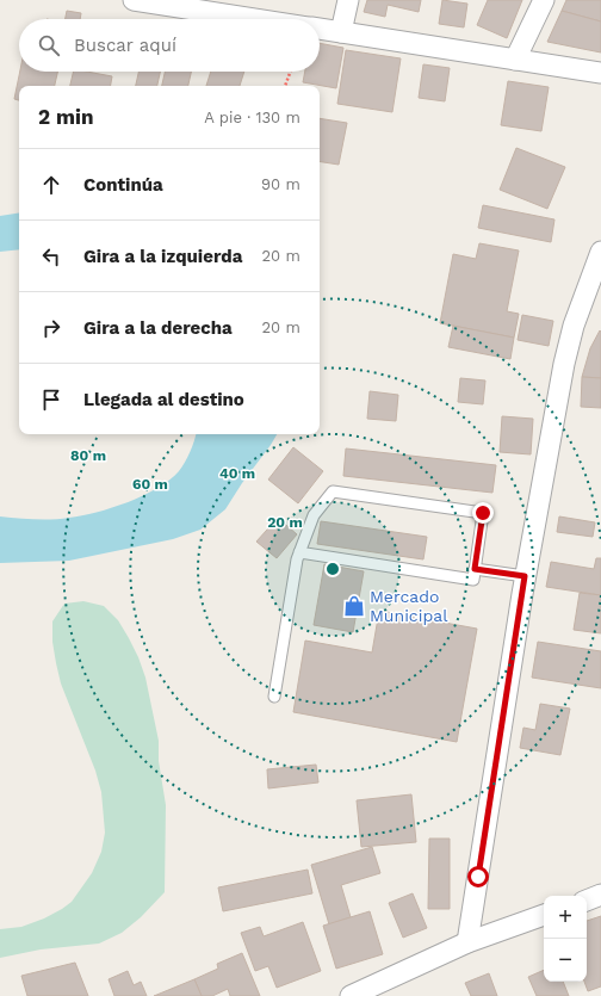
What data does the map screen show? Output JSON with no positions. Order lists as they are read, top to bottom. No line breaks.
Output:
{"places":{"shop":["Mercado Municipal"]},"page":{"search":"Buscar aquí","heading":["2 min","A pie · 130 m"],"list":[["Continúa","90 m"],["Gira a la izquierda","20 m"],["Gira a la derecha","20 m"],"Llegada al destino"],"map_buttons":["+","−"]},"rings":["80 m","40 m","60 m","20 m"]}
